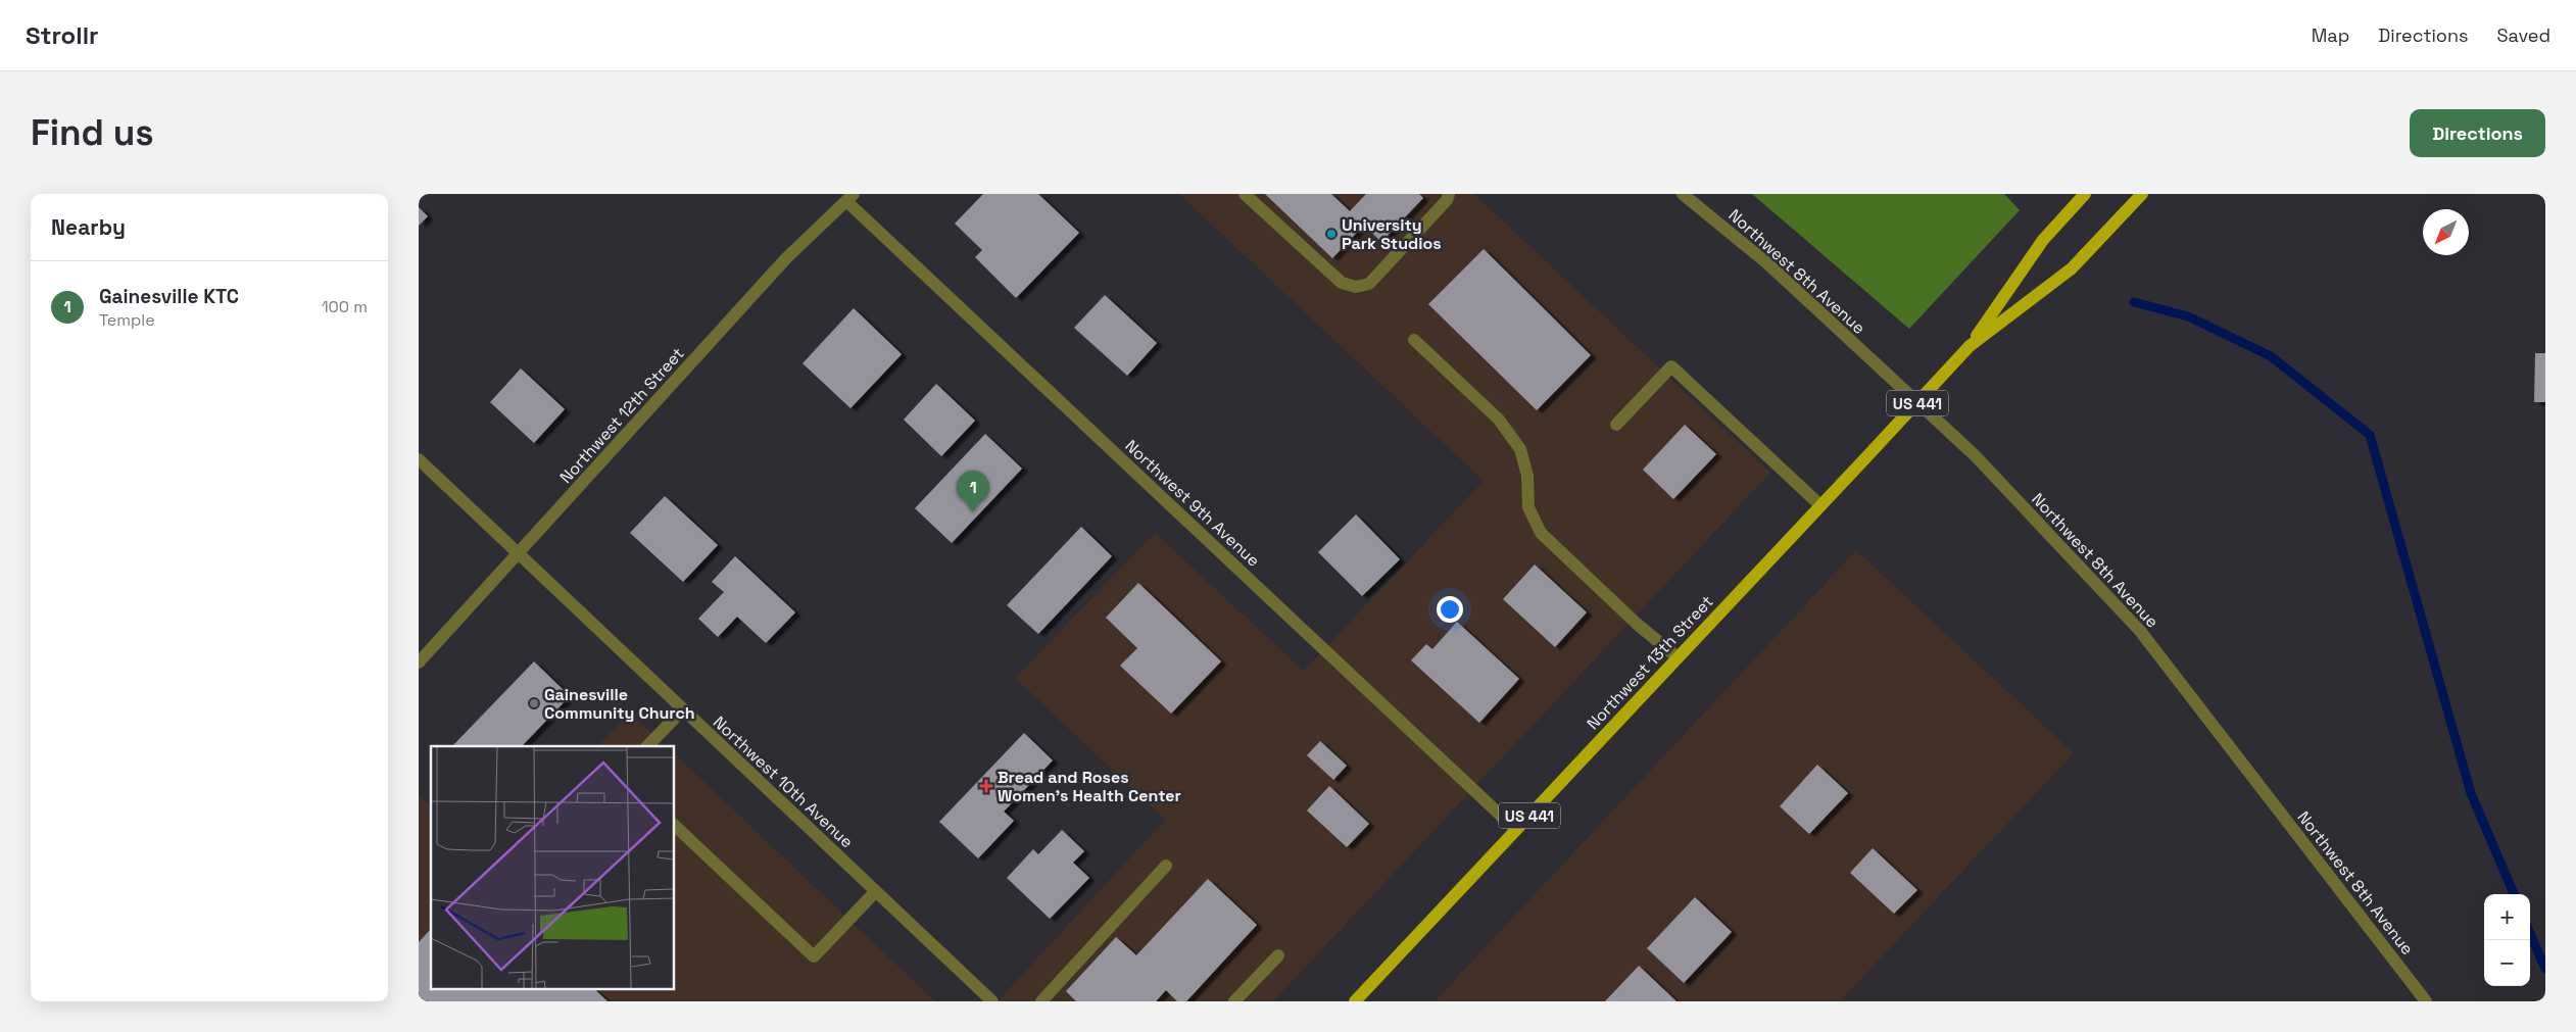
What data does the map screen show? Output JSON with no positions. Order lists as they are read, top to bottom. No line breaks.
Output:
{"streets":{"main road":["US 441","Northwest 13th Street"],"street":["Northwest 8th Avenue","Northwest 12th Street","Northwest 9th Avenue","Northwest 10th Avenue"]},"crossings":[["Northwest 12th Street","Northwest 9th Avenue"],["Northwest 12th Street","Northwest 10th Avenue"],["Northwest 9th Avenue","Northwest 13th Street"]],"places":{"other":["University Park Studios","Gainesville Community Church"],"health":["Bread and Roses Women's Health Center"]},"north":"bottom left","page":{"header":"Strollr","nav":["Map","Directions","Saved"],"buttons":"Directions","title":"Find us","heading":"Nearby","list":[{"mark":"1","name":"Gainesville KTC","note":"Temple","value":"100 m"}],"pins":"1","map_buttons":["+","−"]}}
